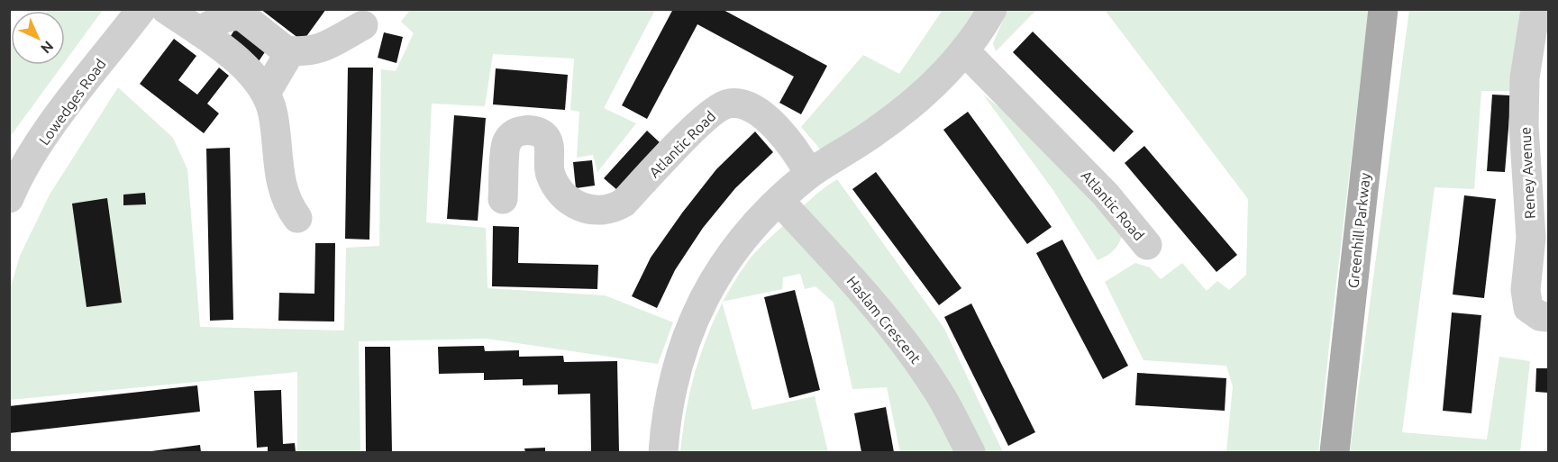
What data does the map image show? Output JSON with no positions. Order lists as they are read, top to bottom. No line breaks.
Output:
{"streets":{"main road":["Greenhill Parkway"],"street":["Lowedges Road","Atlantic Road","Reney Avenue","Haslam Crescent"]},"north":"bottom right"}
